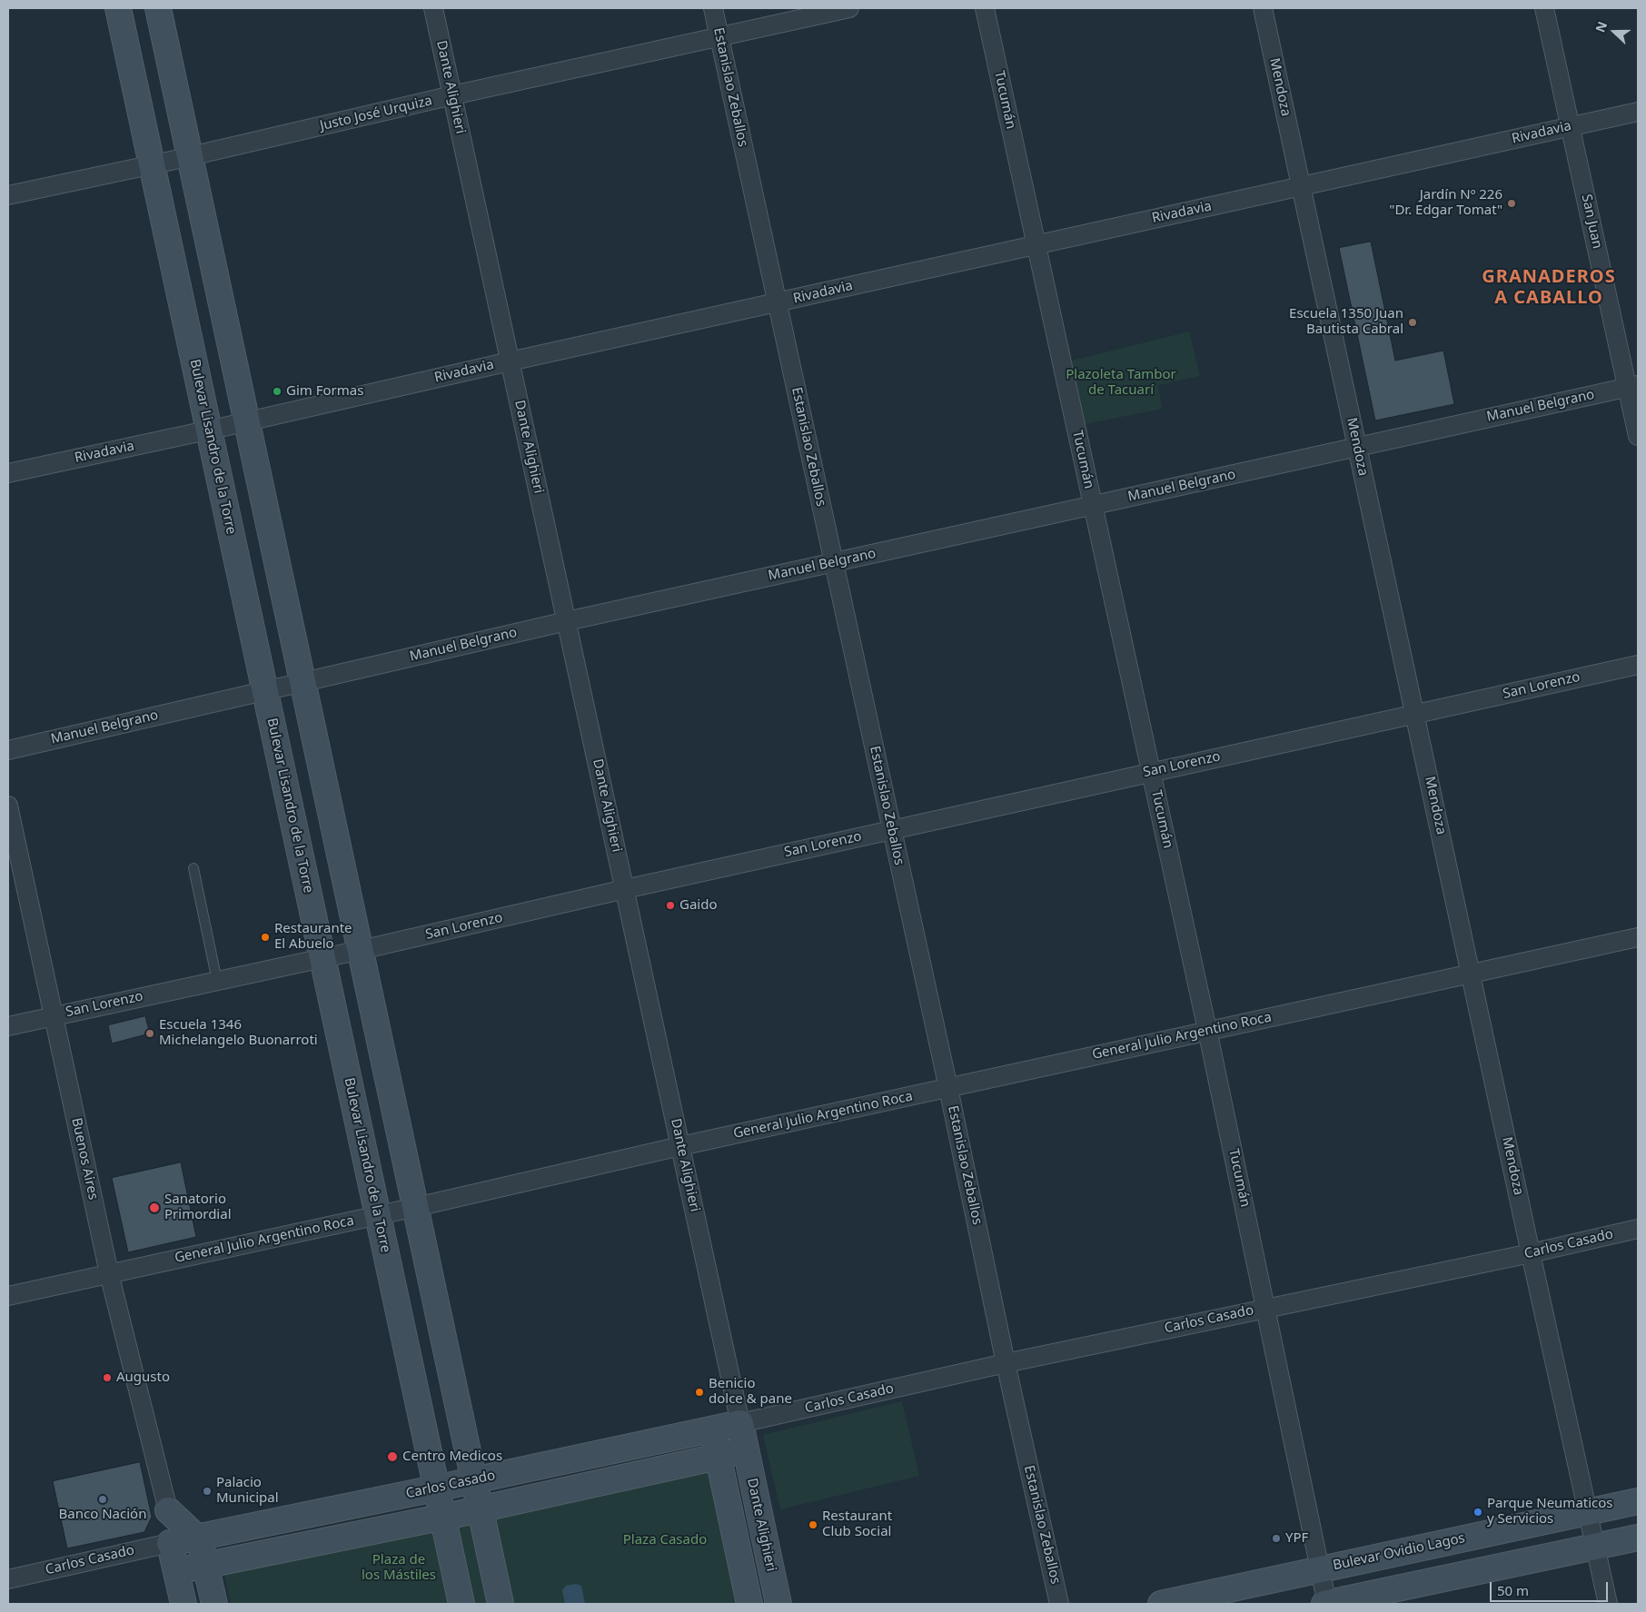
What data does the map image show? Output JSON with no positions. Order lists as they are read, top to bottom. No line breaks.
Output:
{"streets":{"main road":["Dante Alighieri","Bulevar Lisandro de la Torre","Buenos Aires","Carlos Casado","Bulevar Ovidio Lagos"],"street":["Estanislao Zeballos","Mendoza","Tucumán","Justo José Urquiza","Rivadavia","San Juan","Manuel Belgrano","San Lorenzo","General Julio Argentino Roca"]},"crossings":[["Dante Alighieri","Justo José Urquiza"],["Dante Alighieri","Rivadavia"],["Dante Alighieri","Manuel Belgrano"],["Dante Alighieri","San Lorenzo"],["Dante Alighieri","General Julio Argentino Roca"],["Dante Alighieri","Carlos Casado"],["Estanislao Zeballos","Justo José Urquiza"],["Estanislao Zeballos","Rivadavia"],["Estanislao Zeballos","Manuel Belgrano"],["Estanislao Zeballos","San Lorenzo"],["Estanislao Zeballos","General Julio Argentino Roca"],["Estanislao Zeballos","Carlos Casado"],["Mendoza","Rivadavia"],["Mendoza","Manuel Belgrano"],["Mendoza","San Lorenzo"],["Mendoza","General Julio Argentino Roca"],["Mendoza","Carlos Casado"],["Mendoza","Bulevar Ovidio Lagos"],["Tucumán","Rivadavia"],["Tucumán","Manuel Belgrano"],["Tucumán","San Lorenzo"],["Tucumán","General Julio Argentino Roca"],["Tucumán","Carlos Casado"],["Tucumán","Bulevar Ovidio Lagos"],["Justo José Urquiza","Bulevar Lisandro de la Torre"],["Rivadavia","San Juan"],["Rivadavia","Bulevar Lisandro de la Torre"],["San Juan","Manuel Belgrano"],["Manuel Belgrano","Bulevar Lisandro de la Torre"],["Bulevar Lisandro de la Torre","San Lorenzo"],["Bulevar Lisandro de la Torre","General Julio Argentino Roca"],["Bulevar Lisandro de la Torre","Carlos Casado"],["San Lorenzo","Buenos Aires"],["General Julio Argentino Roca","Buenos Aires"],["Buenos Aires","Carlos Casado"]],"districts":["GRANADEROS A CABALLO"],"parks":["Plazoleta Tambor de Tacuarí","Plaza Casado","Plaza de los Mástiles"],"places":["Jardín Nº 226 \"Dr. Edgar Tomat\"","Escuela 1350 Juan Bautista Cabral","Gim Formas","Gaido","Restaurante El Abuelo","Escuela 1346 Michelangelo Buonarroti","Sanatorio Primordial","Augusto","Benicio dolce & pane","Centro Medicos","Palacio Municipal","Banco Nación","Parque Neumaticos y Servicios","Restaurant Club Social","YPF"],"scale_bar":"50 m","north":"left"}
